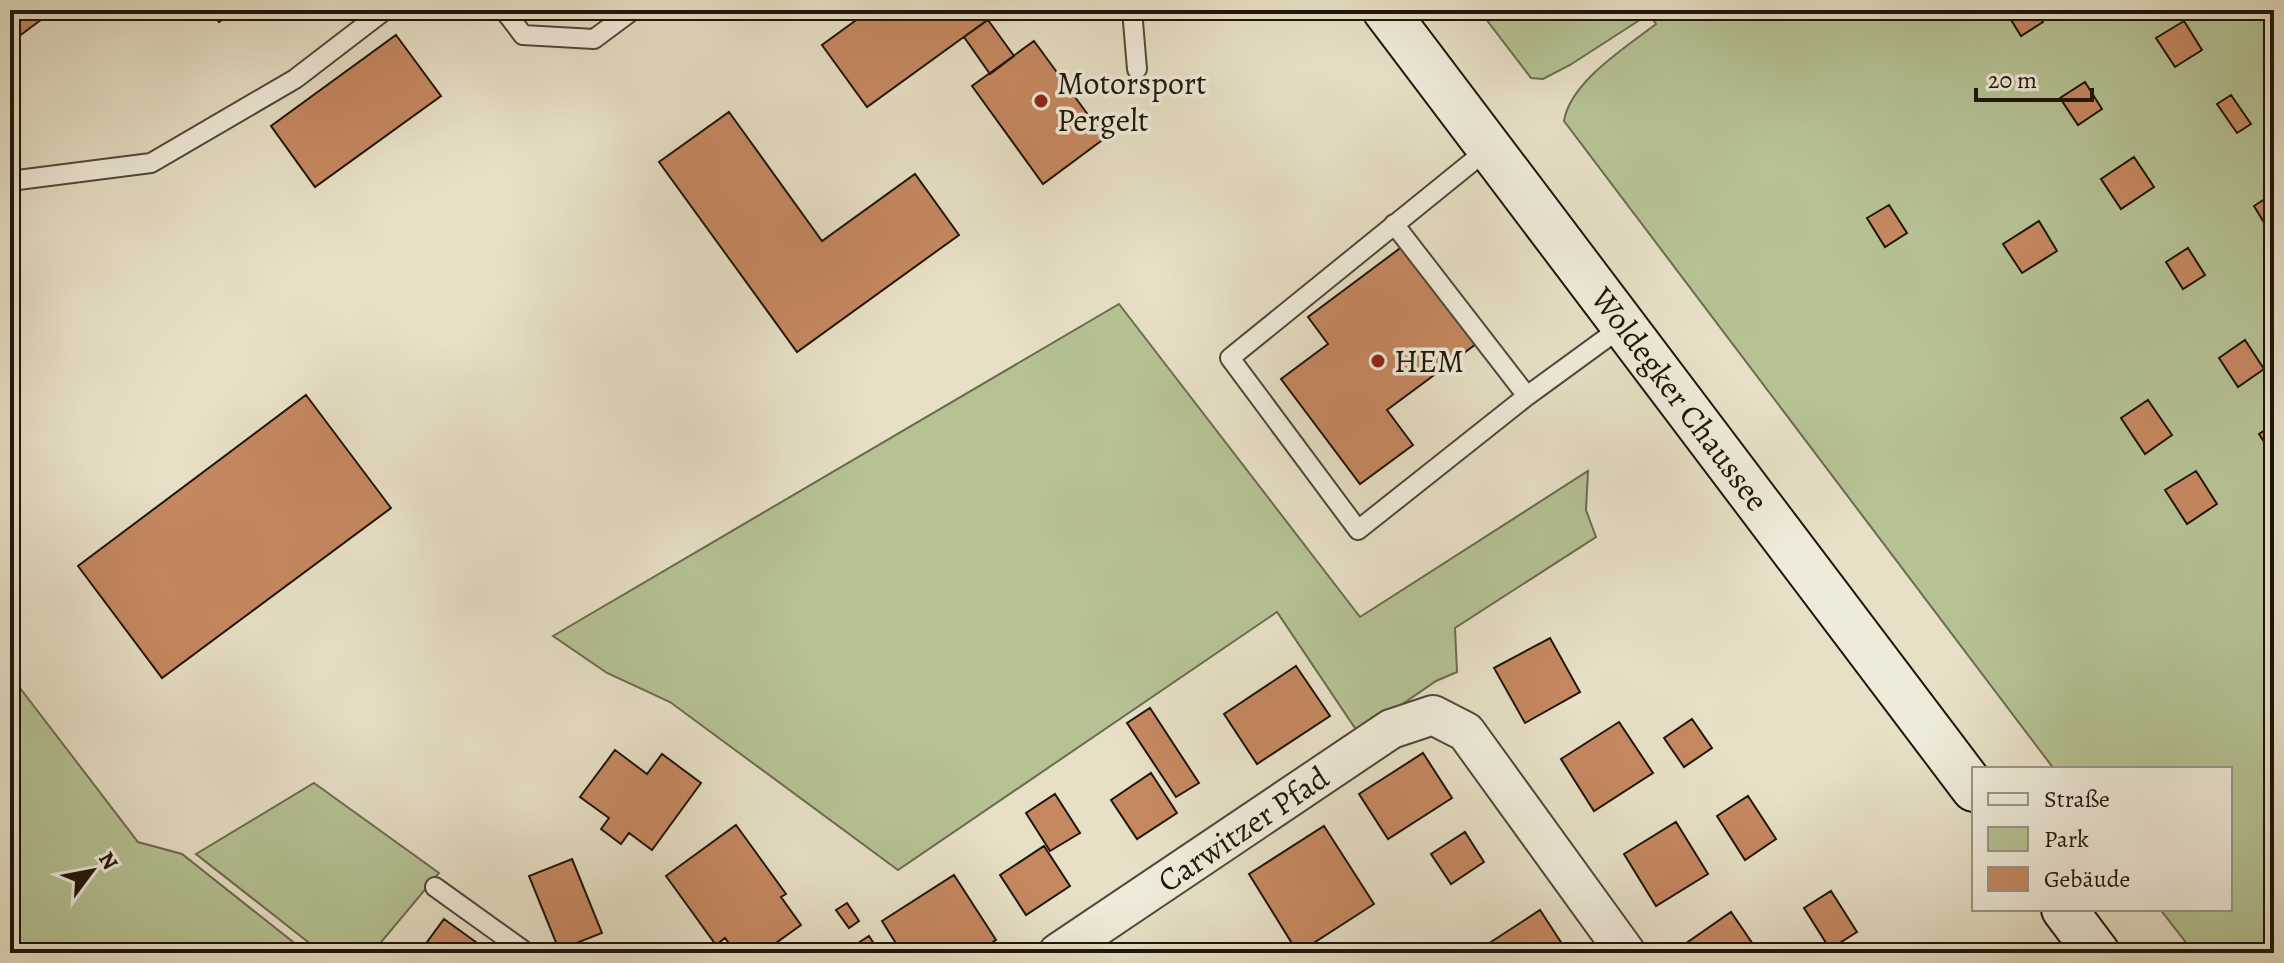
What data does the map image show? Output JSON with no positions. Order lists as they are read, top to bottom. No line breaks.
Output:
{"streets":{"main road":["Woldegker Chaussee"],"street":["Carwitzer Pfad"]},"places":["Motorsport Pergelt","HEM"],"legend":["Straße","Park","Gebäude"],"scale_bar":"20 m","north":"top right"}
